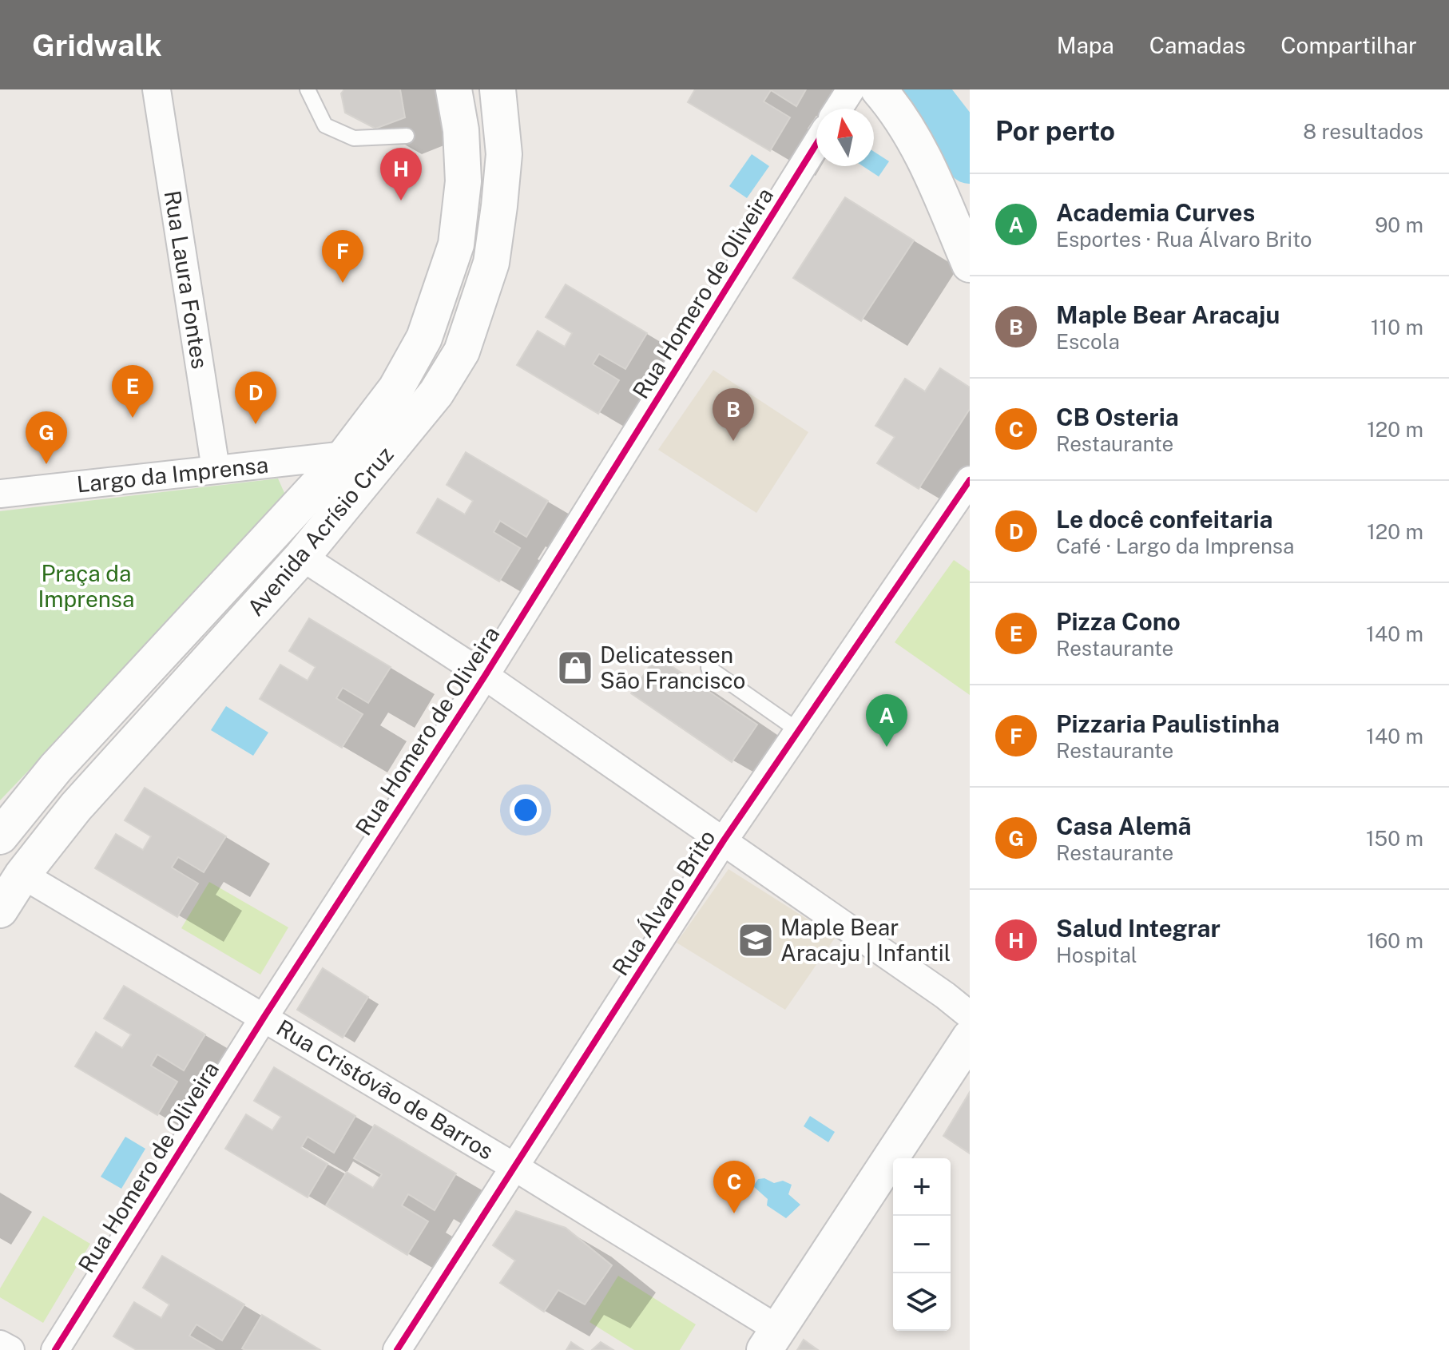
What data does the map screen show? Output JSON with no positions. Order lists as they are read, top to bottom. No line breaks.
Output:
{"streets":{"street":["Rua Laura Fontes","Rua Homero de Oliveira","Largo da Imprensa","Avenida Acrísio Cruz","Rua Álvaro Brito","Rua Cristóvão de Barros"]},"crossings":[["Rua Laura Fontes","Largo da Imprensa"],["Rua Homero de Oliveira","Rua Cristóvão de Barros"],["Largo da Imprensa","Avenida Acrísio Cruz"],["Avenida Acrísio Cruz","Rua Cristóvão de Barros"],["Rua Álvaro Brito","Rua Cristóvão de Barros"]],"parks":["Praça da Imprensa"],"places":{"shop":["Delicatessen São Francisco"],"school or university":["Maple Bear Aracaju | Infantil"]},"north":"top","page":{"header":"Gridwalk","nav":["Mapa","Camadas","Compartilhar"],"heading":["Por perto","8 resultados"],"pins":["H","F","E","D","B","G","A","C"],"list":[{"mark":"A","name":"Academia Curves","note":"Esportes · Rua Álvaro Brito","value":"90 m"},{"mark":"B","name":"Maple Bear Aracaju","note":"Escola","value":"110 m"},{"mark":"C","name":"CB Osteria","note":"Restaurante","value":"120 m"},{"mark":"D","name":"Le docê confeitaria","note":"Café · Largo da Imprensa","value":"120 m"},{"mark":"E","name":"Pizza Cono","note":"Restaurante","value":"140 m"},{"mark":"F","name":"Pizzaria Paulistinha","note":"Restaurante","value":"140 m"},{"mark":"G","name":"Casa Alemã","note":"Restaurante","value":"150 m"},{"mark":"H","name":"Salud Integrar","note":"Hospital","value":"160 m"}],"map_buttons":["+","−"]}}
